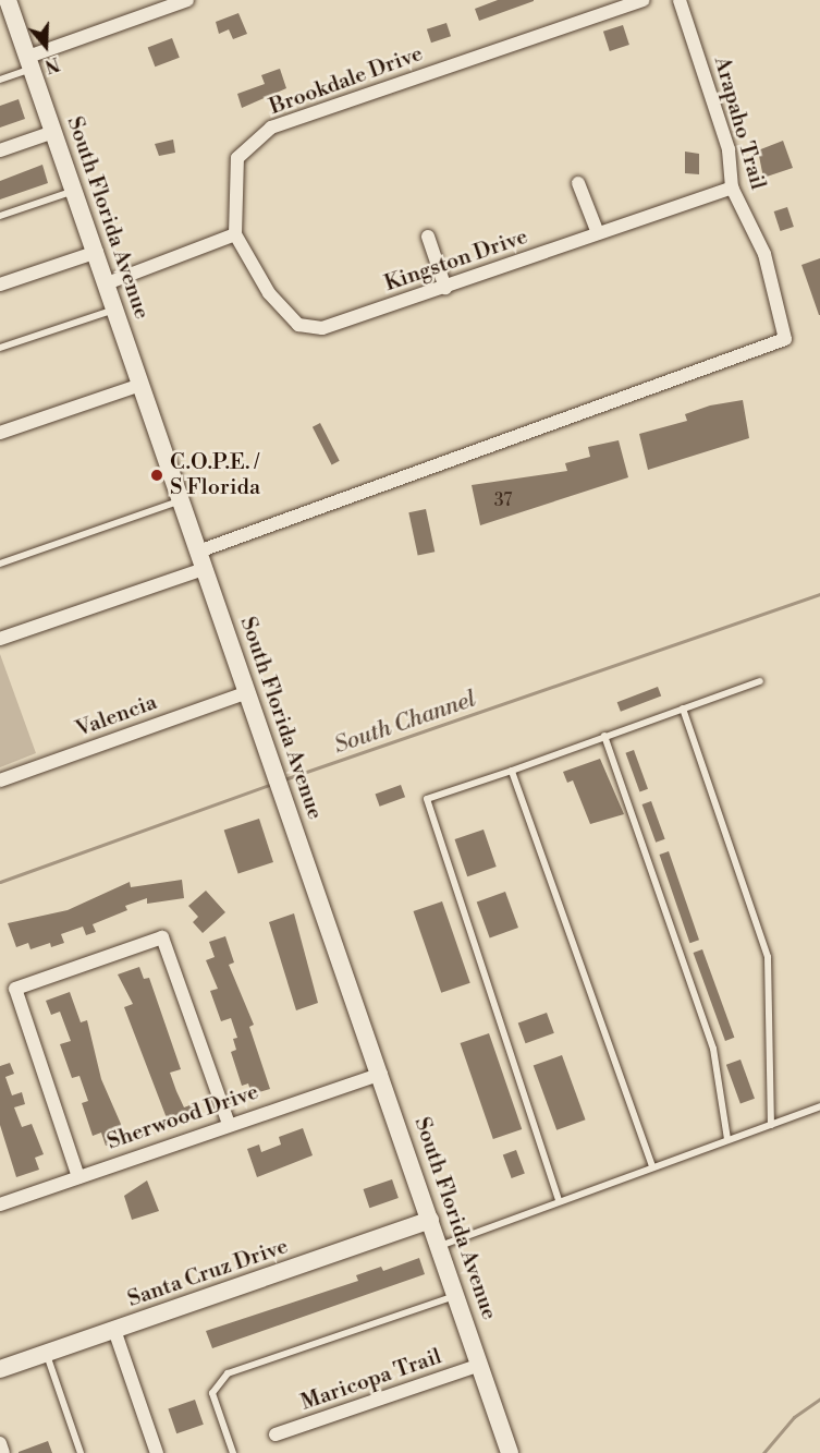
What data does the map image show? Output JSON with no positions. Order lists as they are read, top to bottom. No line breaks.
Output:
{"streets":{"main road":["South Florida Avenue","Santa Cruz Drive"],"street":["Brookdale Drive","Arapaho Trail","Kingston Drive","Valencia","Sherwood Drive","Maricopa Trail"]},"crossings":[["Brookdale Drive","Kingston Drive"],["Arapaho Trail","South Florida Avenue"],["Arapaho Trail","Kingston Drive"],["South Florida Avenue","Valencia"],["South Florida Avenue","Sherwood Drive"],["South Florida Avenue","Santa Cruz Drive"],["South Florida Avenue","Maricopa Trail"]],"water":["South Channel"],"places":["C.O.P.E. / S Florida"],"house_numbers":["37"],"north":"bottom"}
